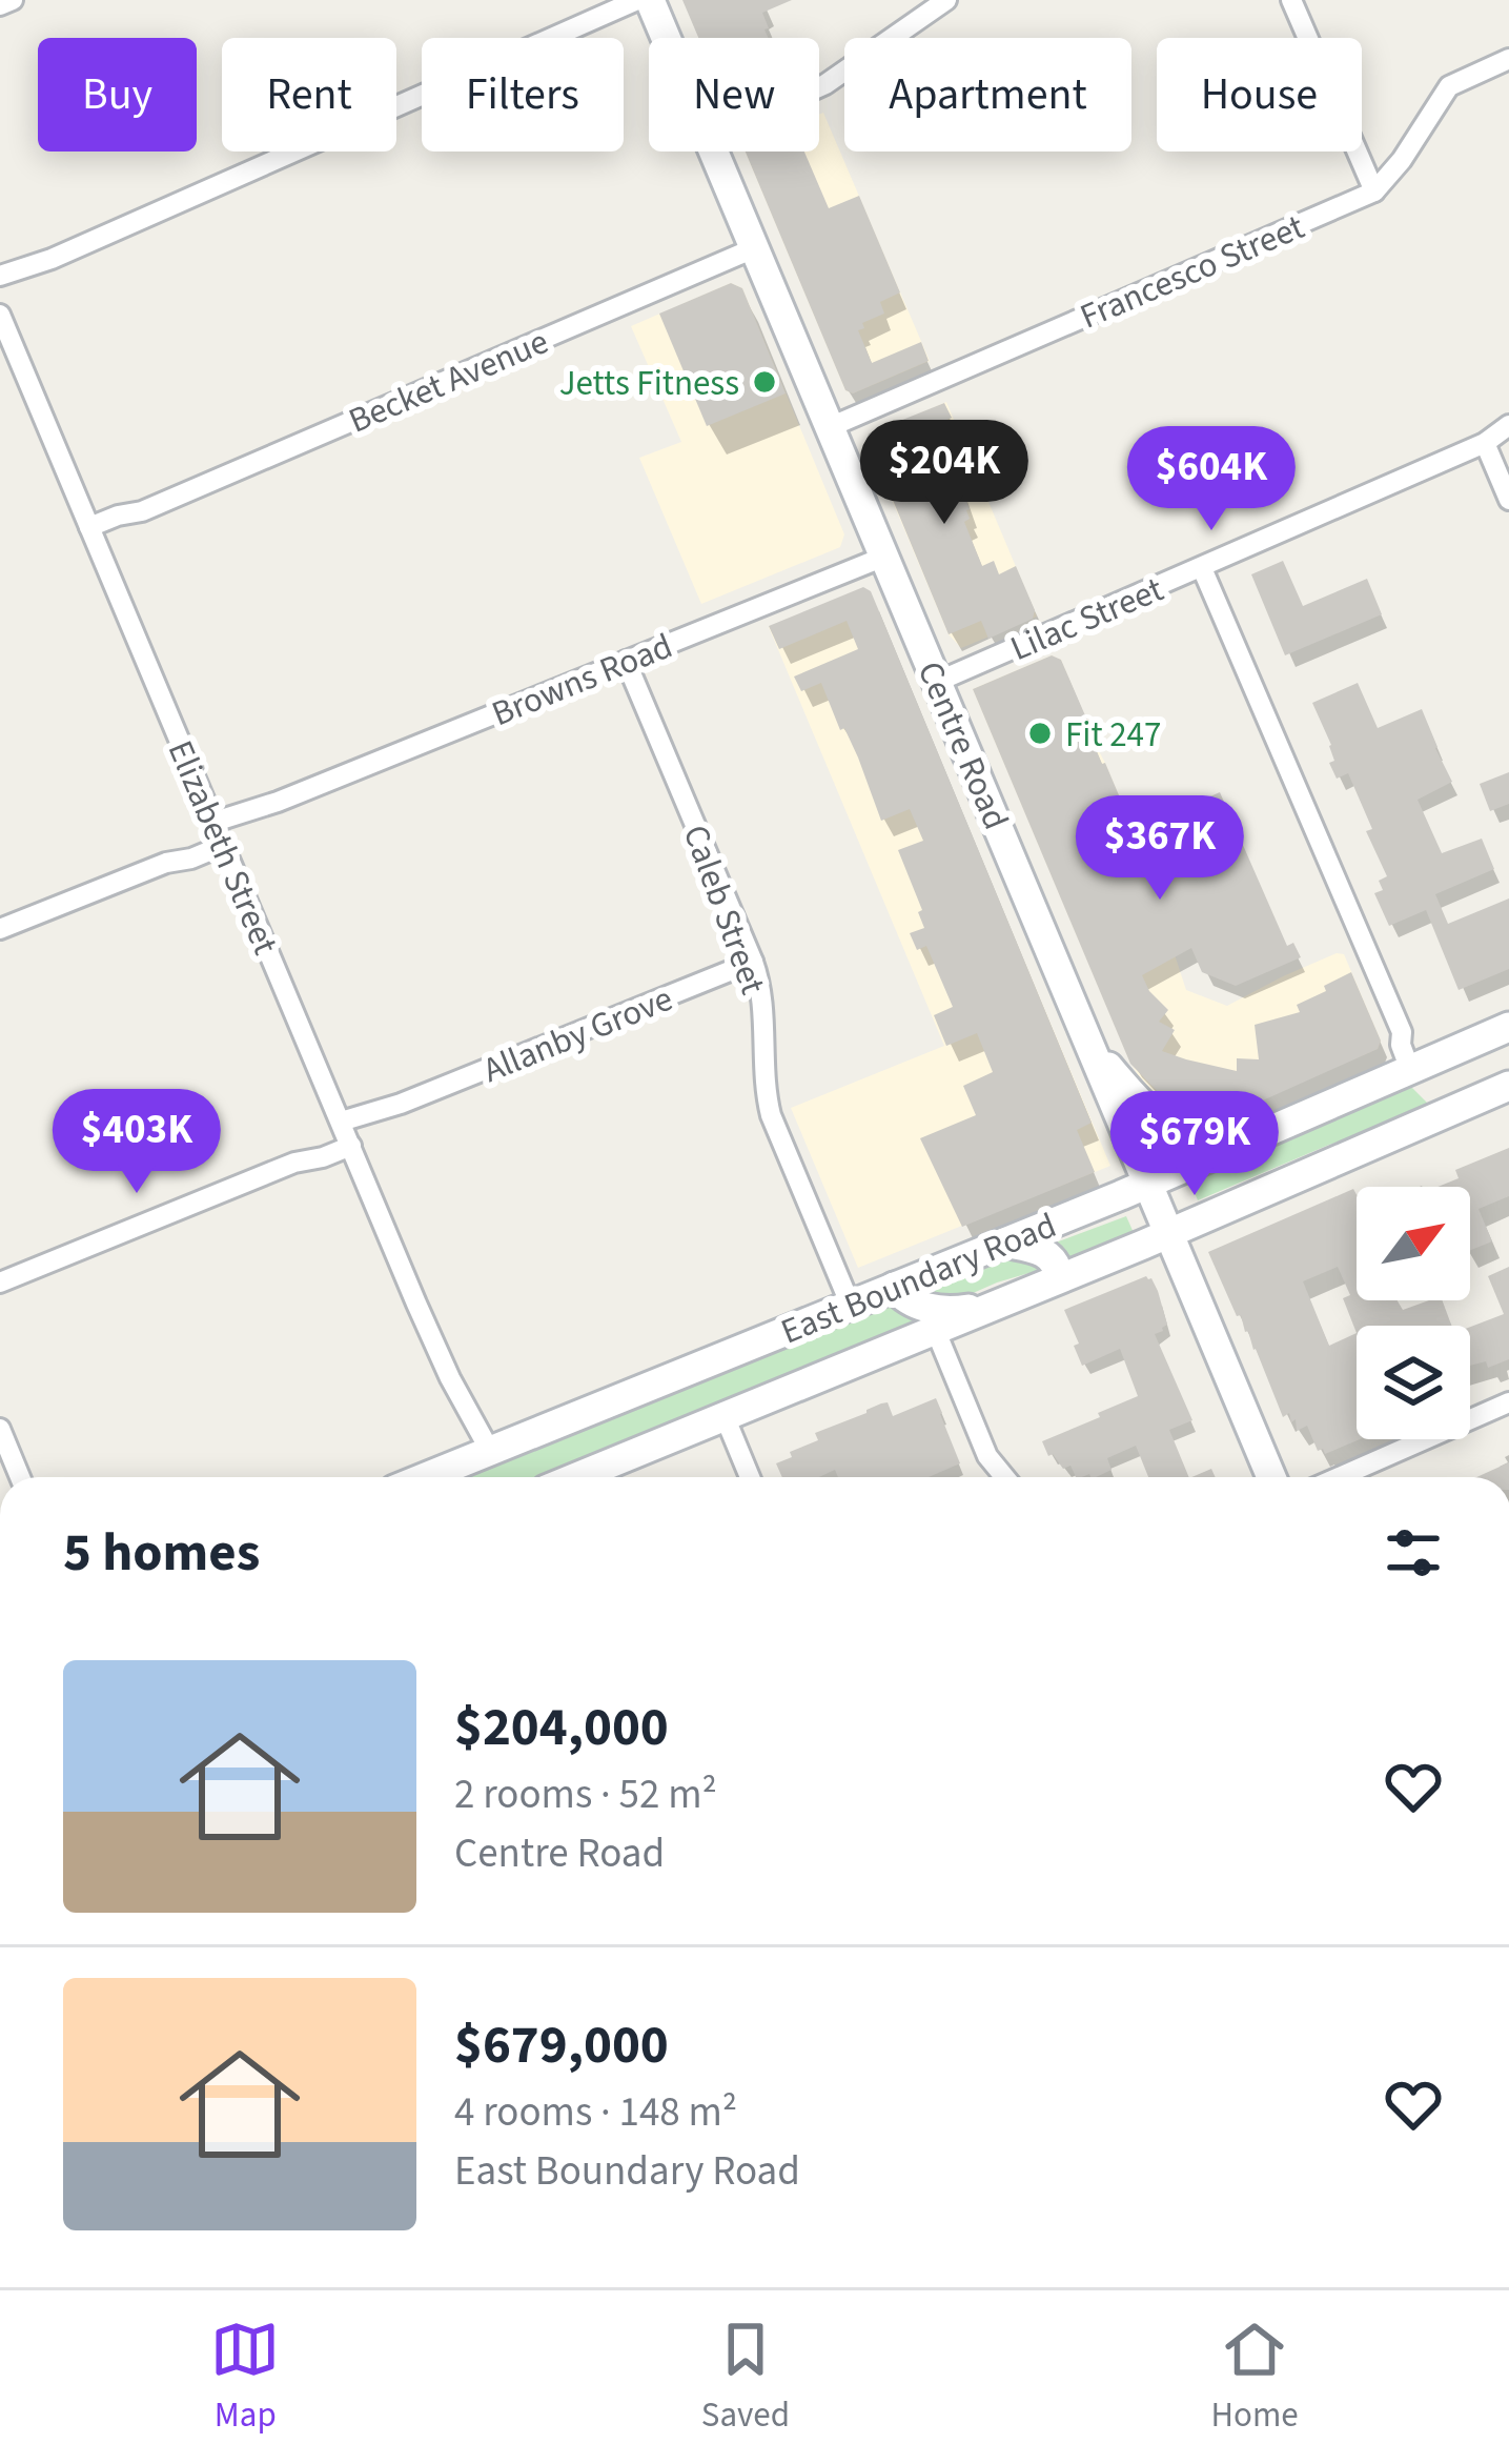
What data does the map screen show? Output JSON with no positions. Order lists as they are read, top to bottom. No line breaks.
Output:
{"streets":{"main road":["Centre Road","East Boundary Road"],"street":["Francesco Street","Becket Avenue","Lilac Street","Browns Road","Elizabeth Street","Caleb Street","Allanby Grove"]},"crossings":[["Francesco Street","Centre Road"],["Becket Avenue","Centre Road"],["Becket Avenue","Elizabeth Street"],["Lilac Street","Centre Road"],["Browns Road","Centre Road"],["Browns Road","Elizabeth Street"],["Browns Road","Caleb Street"],["Centre Road","East Boundary Road"],["Elizabeth Street","Allanby Grove"],["Elizabeth Street","East Boundary Road"],["Caleb Street","Allanby Grove"],["Caleb Street","East Boundary Road"]],"places":["Jetts Fitness","Fit 247"],"north":"top right","page":{"chip":["Buy","Rent","Filters","New","Apartment","House"],"price":["$204K","$604K","$367K","$403K","$679K"],"heading":"5 homes","list":[{"name":"$204,000","note":"2 rooms · 52 m² · Centre Road"},{"name":"$679,000","note":"4 rooms · 148 m² · East Boundary Road"}],"tabs":["Map","Saved","Home"]}}
